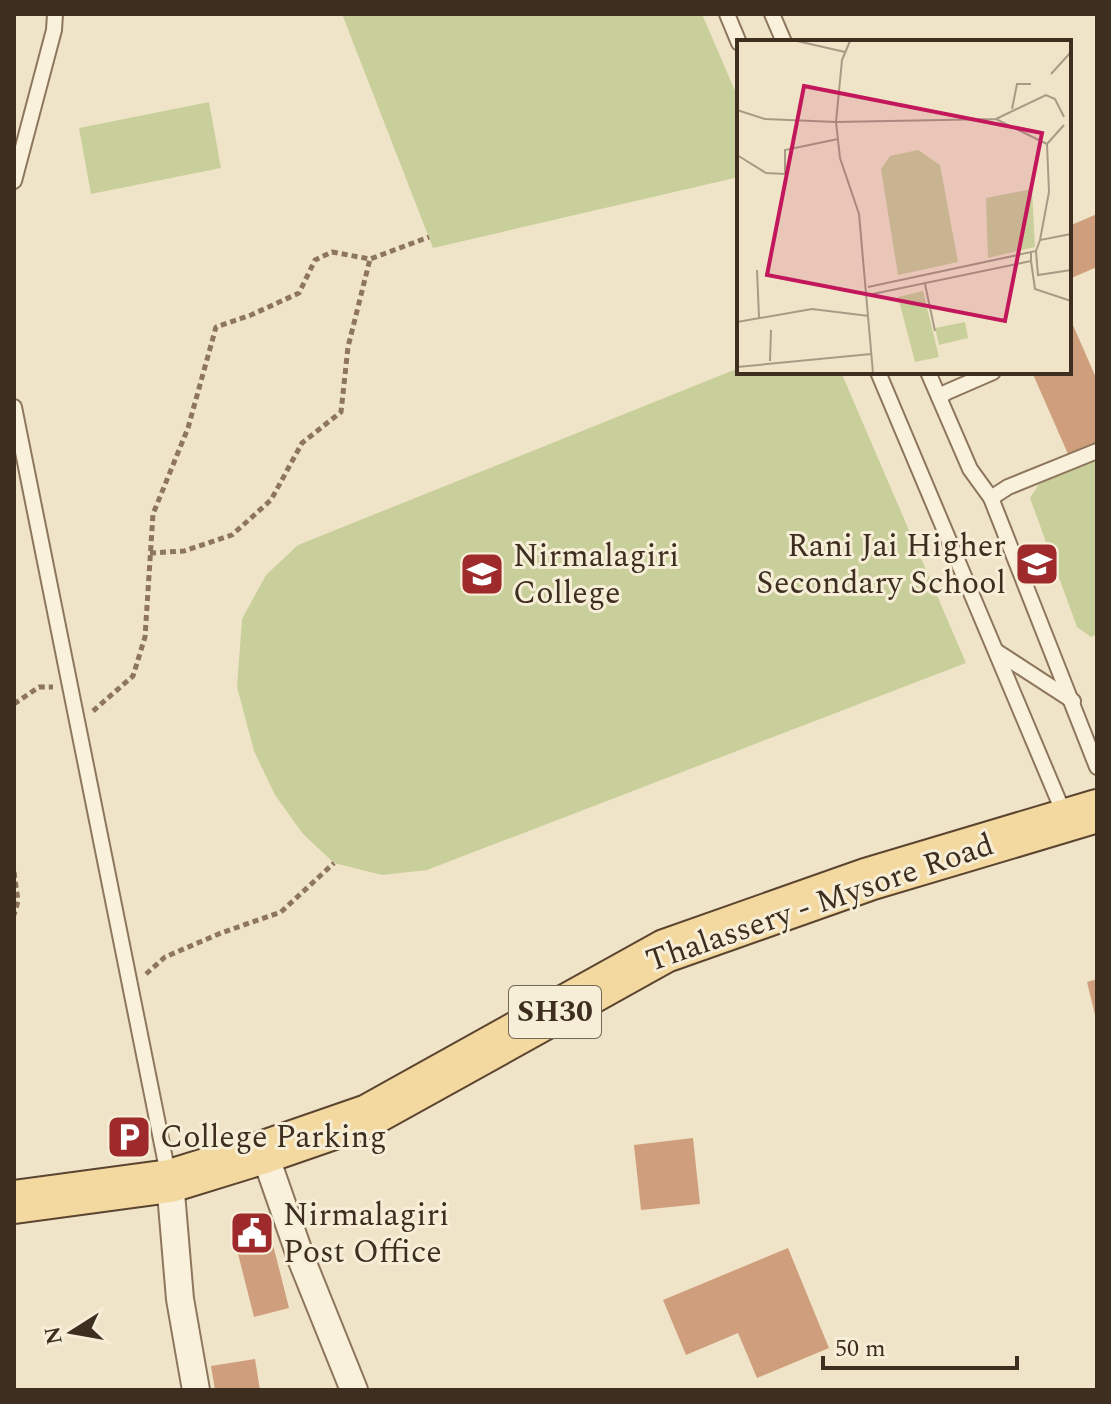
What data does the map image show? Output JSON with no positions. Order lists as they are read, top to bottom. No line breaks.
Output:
{"streets":{"main road":["Thalassery - Mysore Road","SH30"]},"places":{"school or university":["Rani Jai Higher Secondary School","Nirmalagiri College"],"parking":["College Parking"],"public building":["Nirmalagiri Post Office"]},"scale_bar":"50 m","north":"left"}
